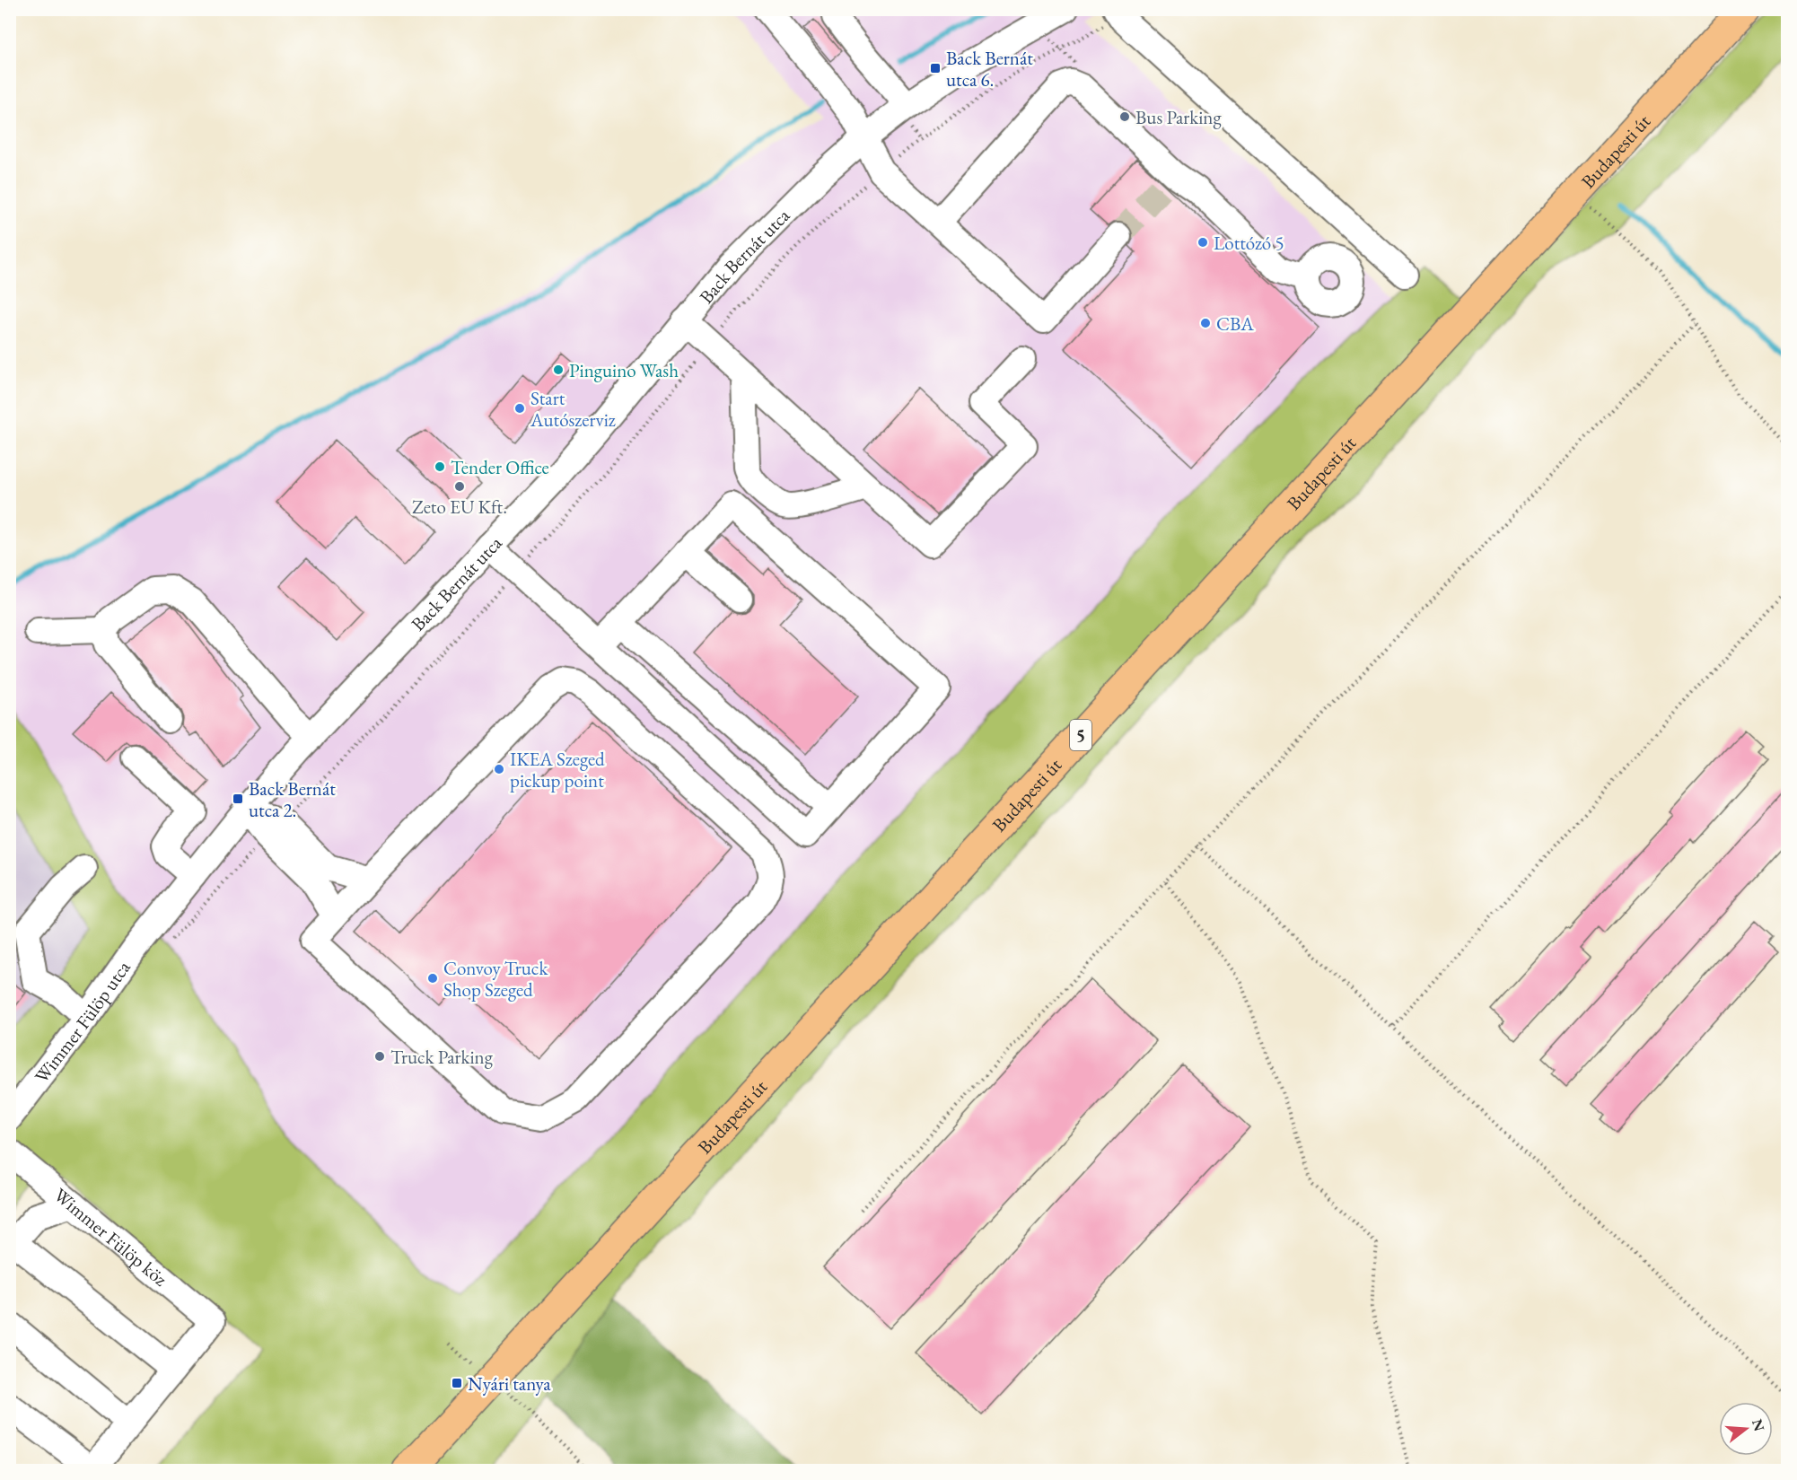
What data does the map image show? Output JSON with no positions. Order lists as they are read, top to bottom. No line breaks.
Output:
{"streets":{"main road":["Budapesti út","5"],"street":["Back Bernát utca","Wimmer Fülöp utca","Wimmer Fülöp köz"]},"crossings":[["Back Bernát utca","Wimmer Fülöp utca"]],"places":{"transit":["Back Bernát utca 6.","Back Bernát utca 2.","Nyári tanya"],"other":["Bus Parking","Lottózó 5","CBA","Pinguino Wash","Start Autószerviz","Tender Office","Zeto EU Kft.","IKEA Szeged pickup point","Convoy Truck Shop Szeged","Truck Parking"]},"north":"right"}
